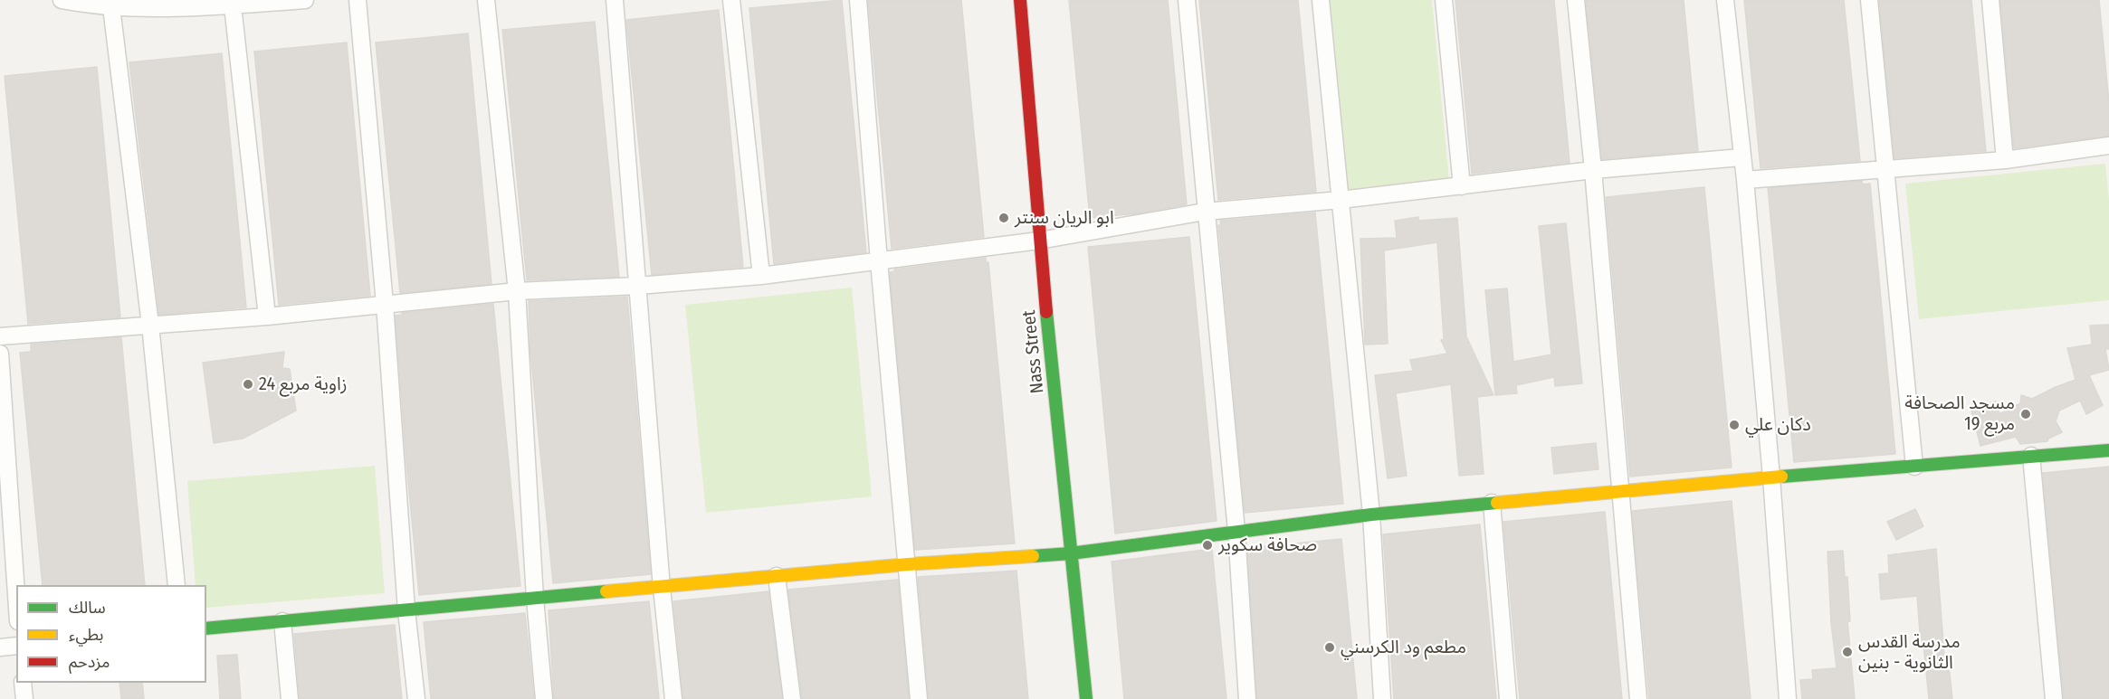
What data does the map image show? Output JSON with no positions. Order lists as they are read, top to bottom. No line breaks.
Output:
{"streets":{"street":["Nass Street"]},"places":["ابو الريان سنتر","زاوية مربع 24","مسجد الصحافة مربع 19","دكان علي","صحافة سكوير","مطعم ود الكرسني","مدرسة القدس الثانوية - بنين"],"legend":["سالك","بطيء","مزدحم"]}
